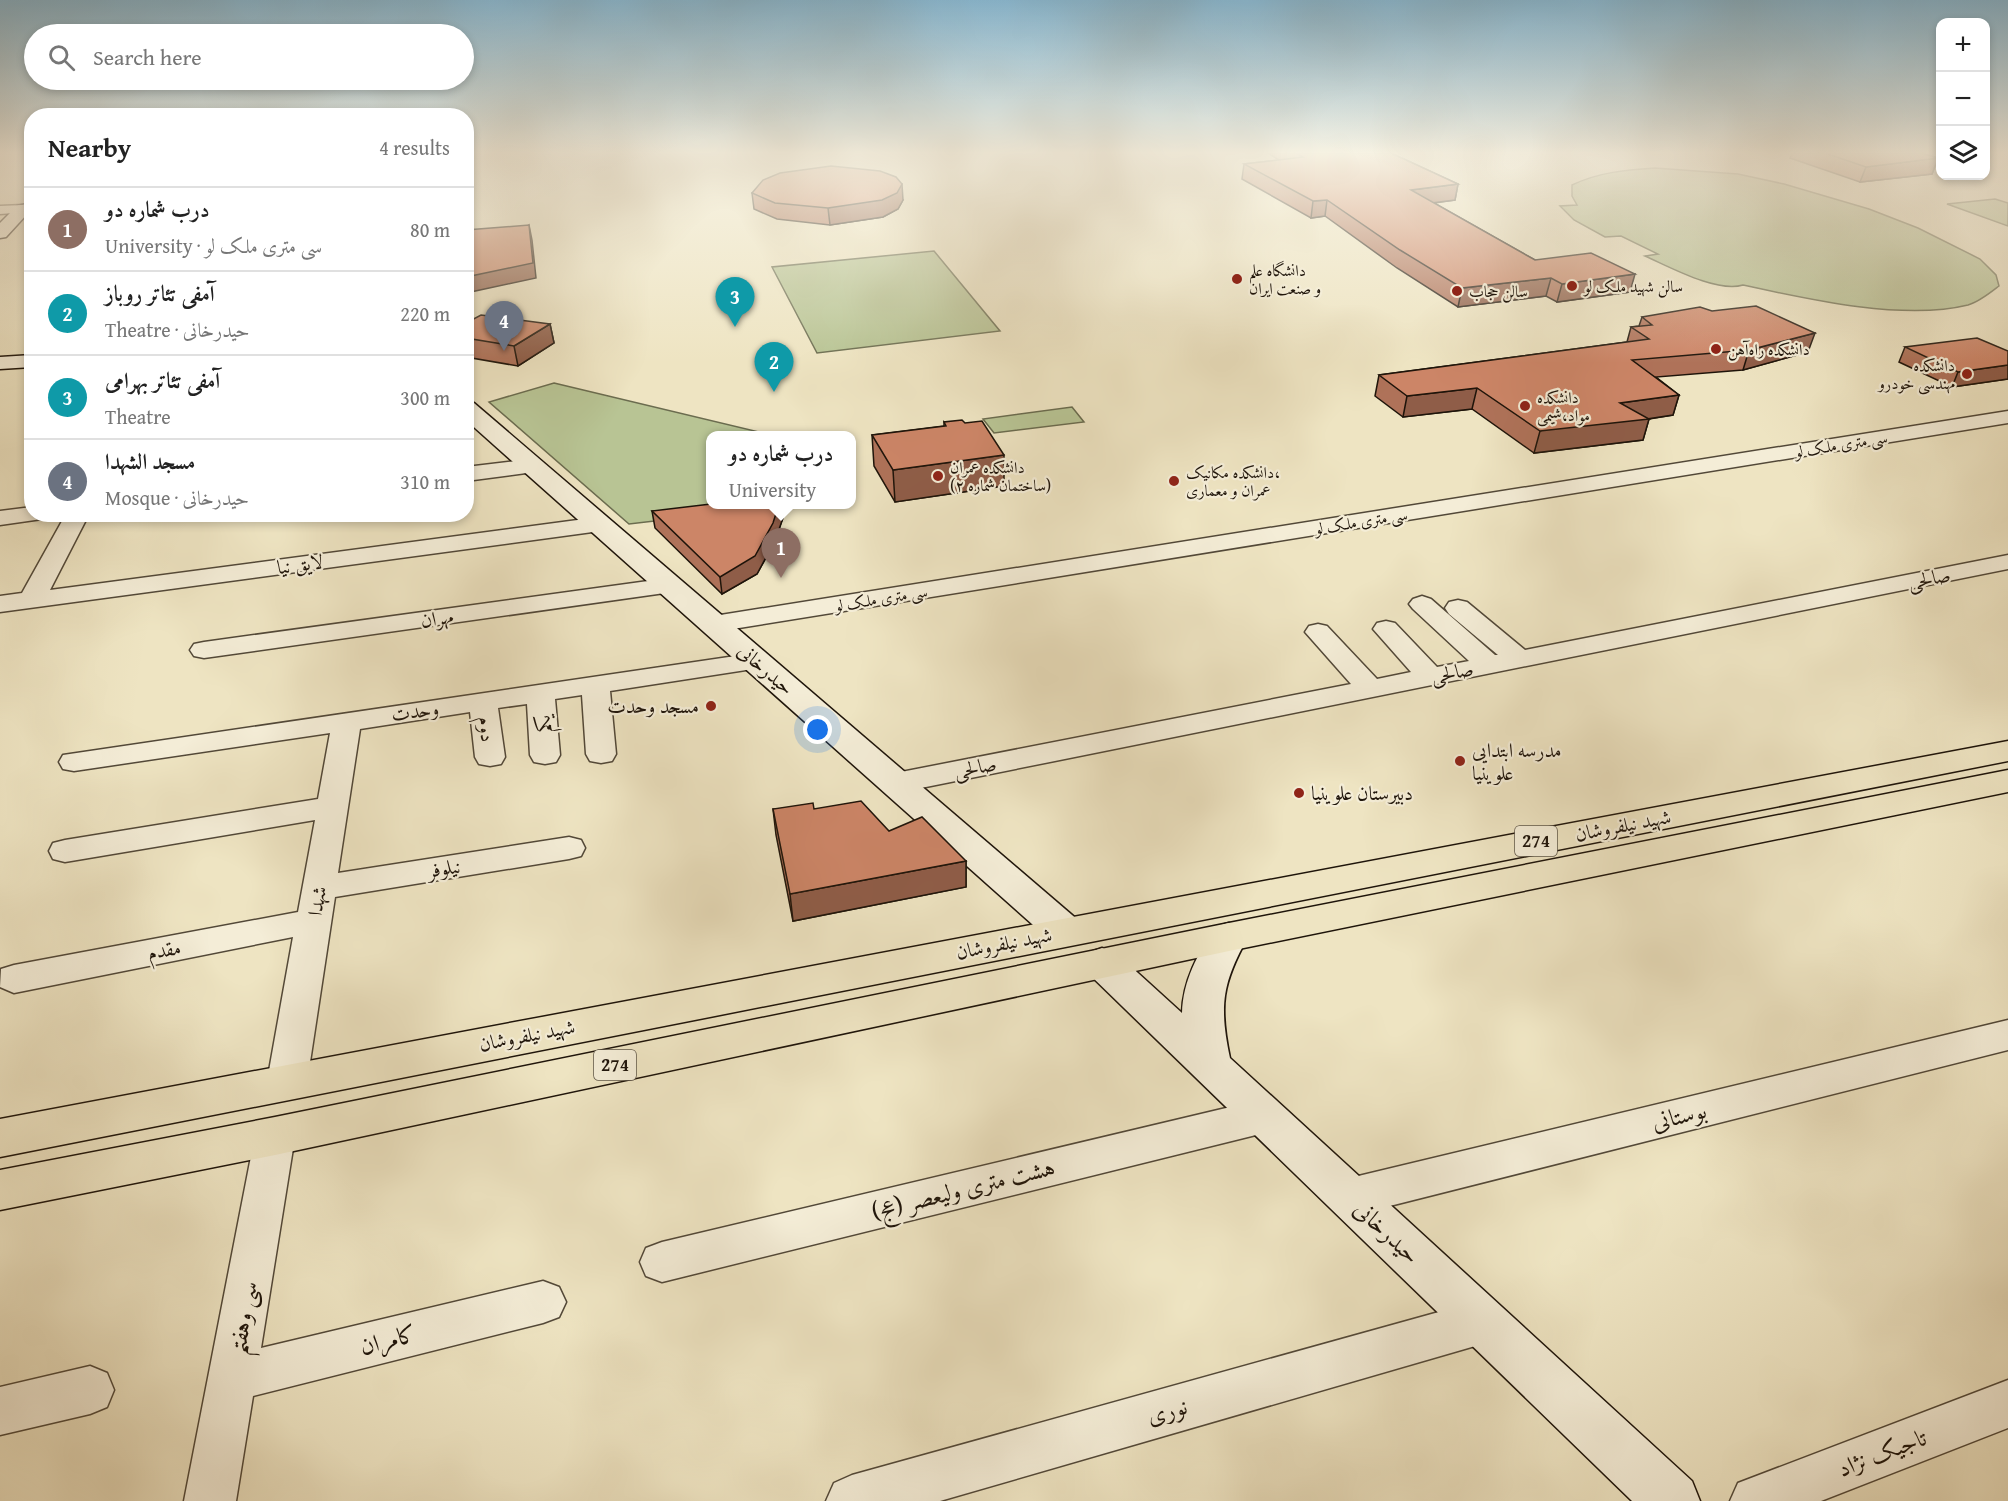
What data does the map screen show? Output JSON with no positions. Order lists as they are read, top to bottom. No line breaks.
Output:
{"streets":{"main road":["حیدرخانی","شهید نیلفروشان","274"],"street":["سی متری ملک لو","لایق نیا","صالحی","مهران","وحدت","یکم","دوم","نیلوفر","شهدا","مقدم","بوستانی","هشت متری ولیعصر (عج)","سی وهفتم","کامران","نوری","تاجیک نژاد"]},"crossings":[["سی متری ملک لو","حیدرخانی"],["لایق نیا","حیدرخانی"],["صالحی","حیدرخانی"],["مهران","حیدرخانی"],["حیدرخانی","وحدت"],["حیدرخانی","شهید نیلفروشان"],["حیدرخانی","274"],["حیدرخانی","بوستانی"],["حیدرخانی","هشت متری ولیعصر (عج)"],["حیدرخانی","نوری"],["وحدت","یکم"],["وحدت","دوم"],["وحدت","شهدا"],["شهید نیلفروشان","274"],["شهید نیلفروشان","شهدا"],["274","سی وهفتم"],["نیلوفر","شهدا"],["نیلوفر","مقدم"],["شهدا","مقدم"],["سی وهفتم","کامران"]],"places":["دانشگاه علم و صنعت ایران","سالن شهید ملک لو","سالن حجاب","دانشکده راه‌آهن","دانشکده مهندسی خودرو","دانشکده مواد،شیمی","دانشکده عمران (ساختمان شماره ۲)","دانشکده مکانیک، عمران و معماری","مسجد وحدت","مدرسه ابتدایی علوینیا","دبیرستان علوینیا"],"page":{"map_buttons":["+","−"],"search":"Search here","heading":["Nearby","4 results"],"list":[{"mark":"1","name":"درب شماره دو","note":"University · سی متری ملک لو","value":"80 m"},{"mark":"2","name":"آمفی تئاتر روباز","note":"Theatre · حیدرخانی","value":"220 m"},{"mark":"3","name":"آمفی تئاتر بهرامی","note":"Theatre","value":"300 m"},{"mark":"4","name":"مسجد الشهدا","note":"Mosque · حیدرخانی","value":"310 m"}],"pins":["3","4","2","1"],"popup":["درب شماره دو","University"]}}
